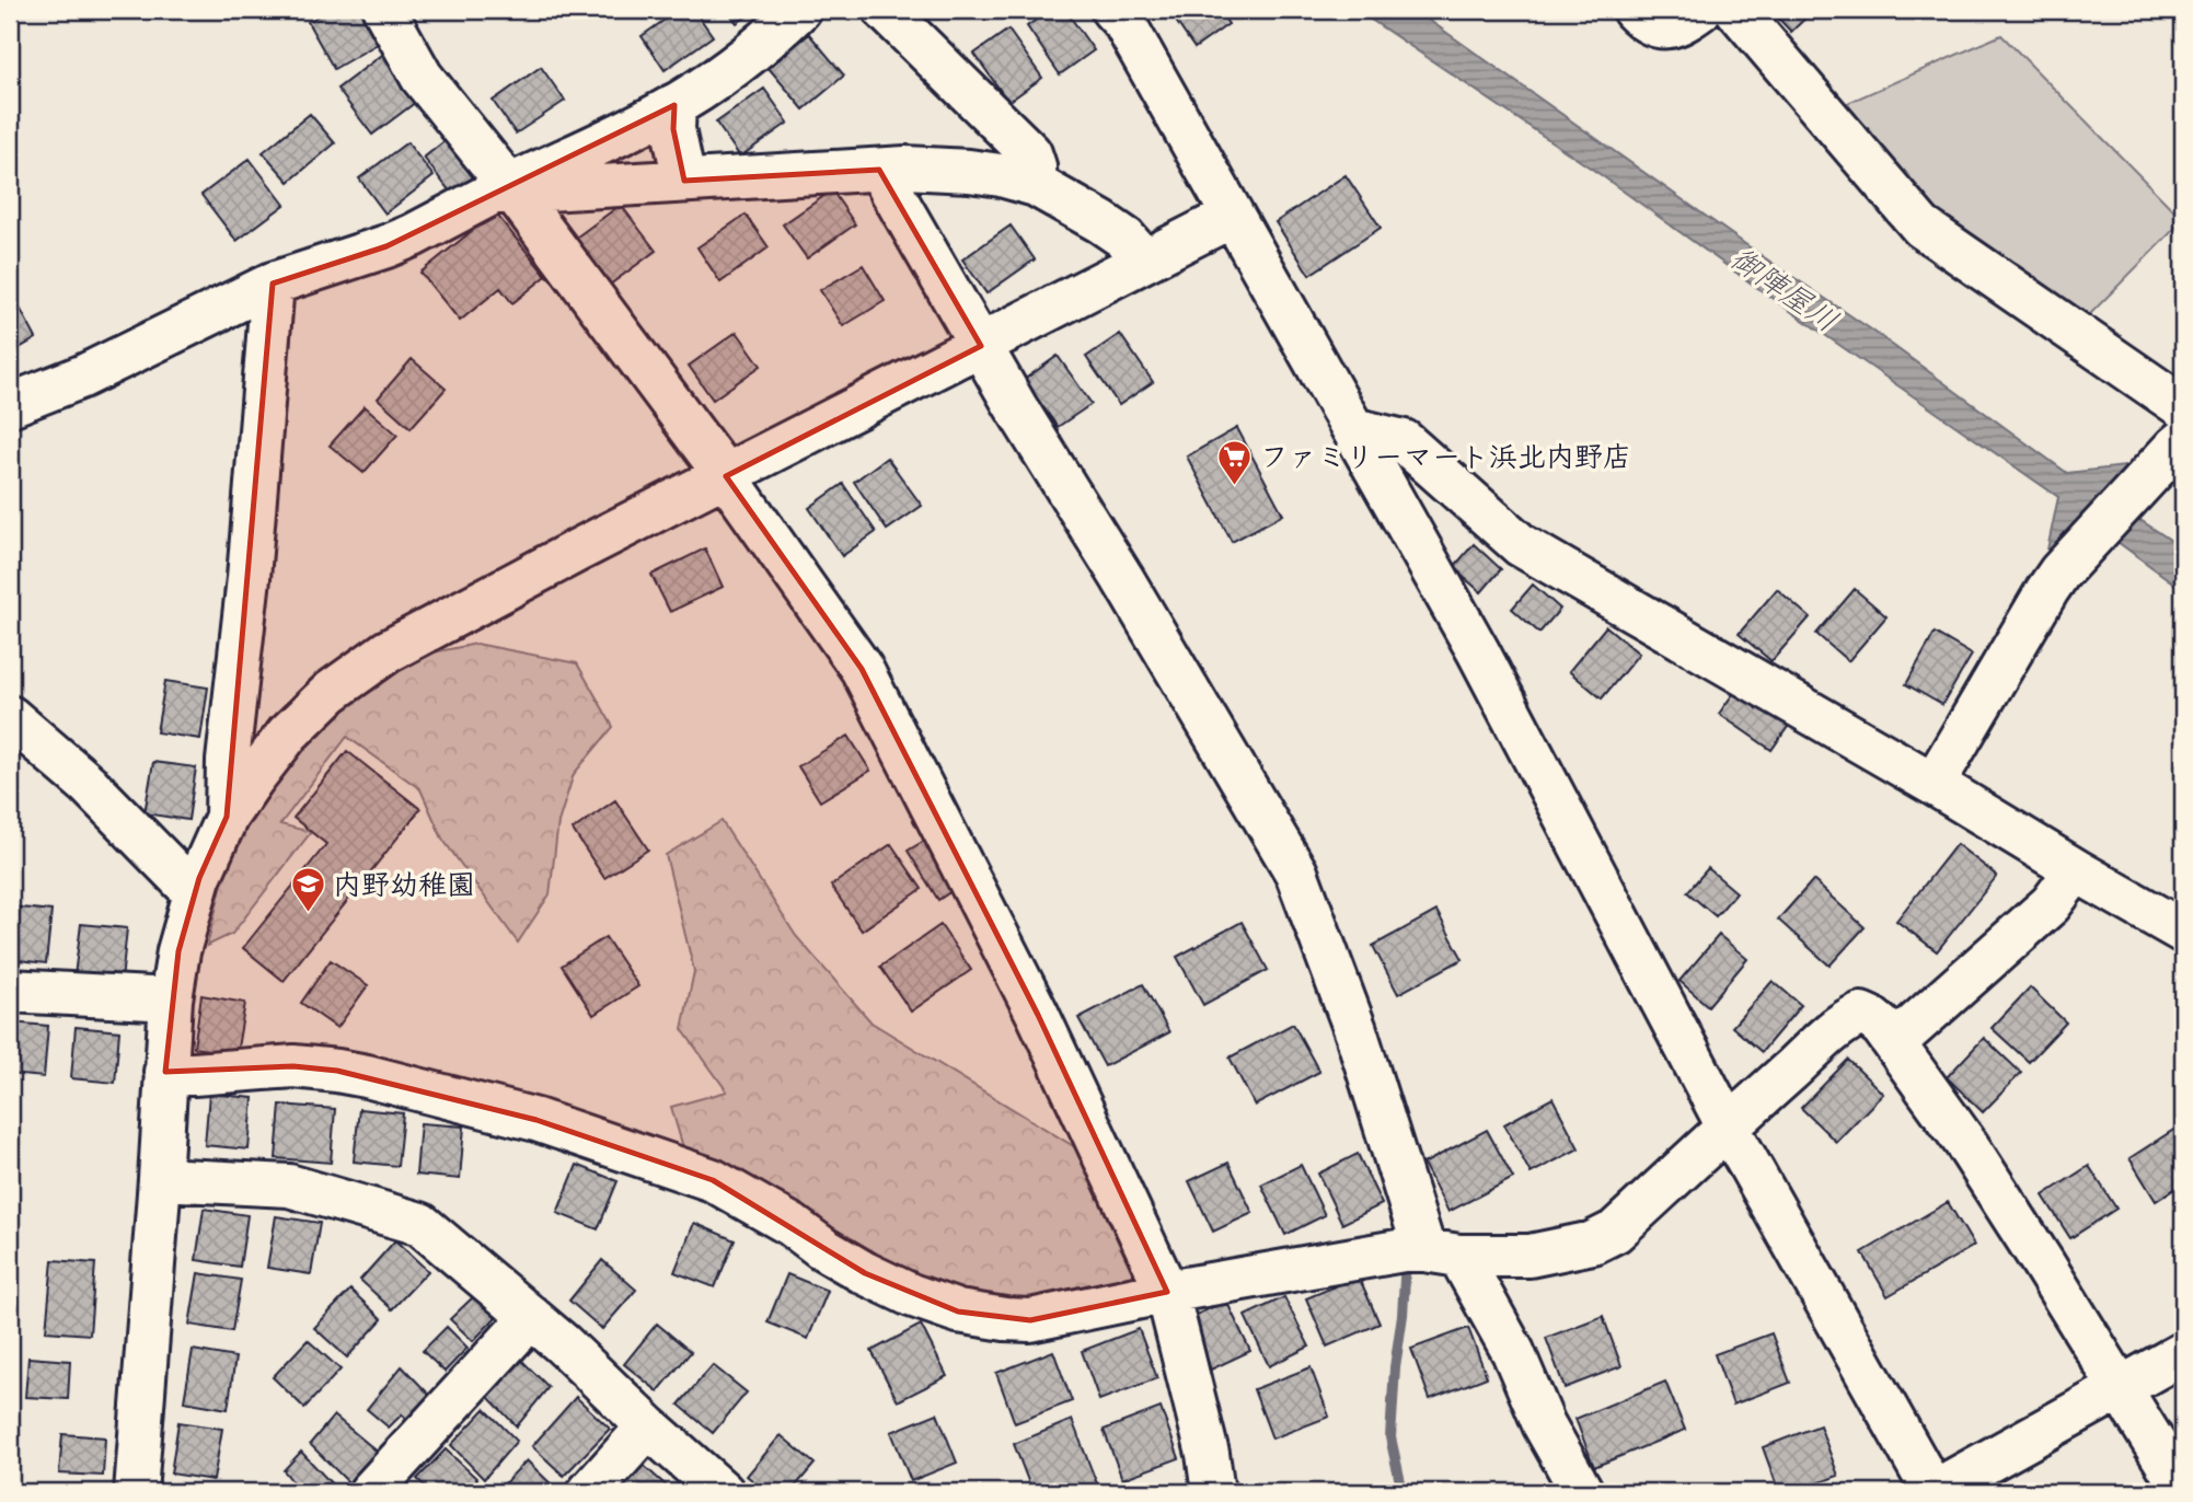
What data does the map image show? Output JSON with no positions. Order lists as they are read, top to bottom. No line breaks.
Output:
{"water":["御陣屋川"],"places":{"supermarket":["ファミリーマート浜北内野店"],"school or university":["内野幼稚園"]}}
